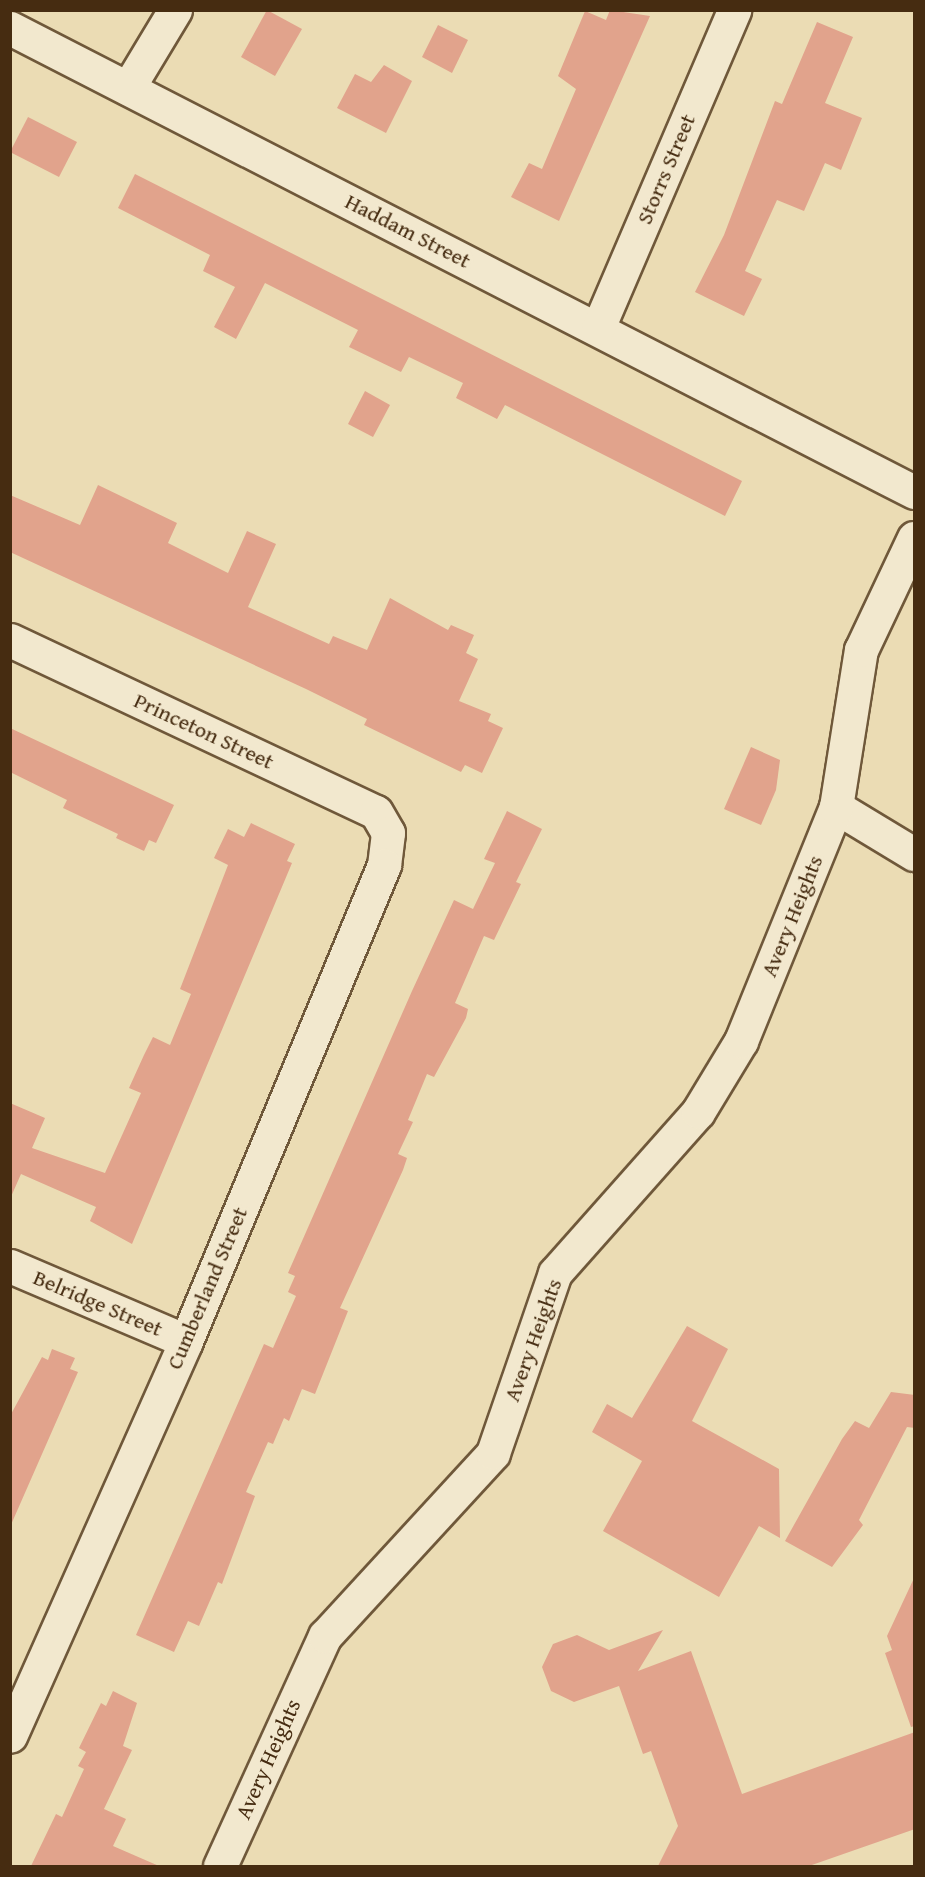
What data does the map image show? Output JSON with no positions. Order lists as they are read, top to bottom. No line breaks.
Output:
{"streets":{"street":["Storrs Street","Haddam Street","Princeton Street","Avery Heights","Cumberland Street","Belridge Street"]},"crossings":[["Storrs Street","Haddam Street"],["Princeton Street","Cumberland Street"],["Cumberland Street","Belridge Street"]]}
